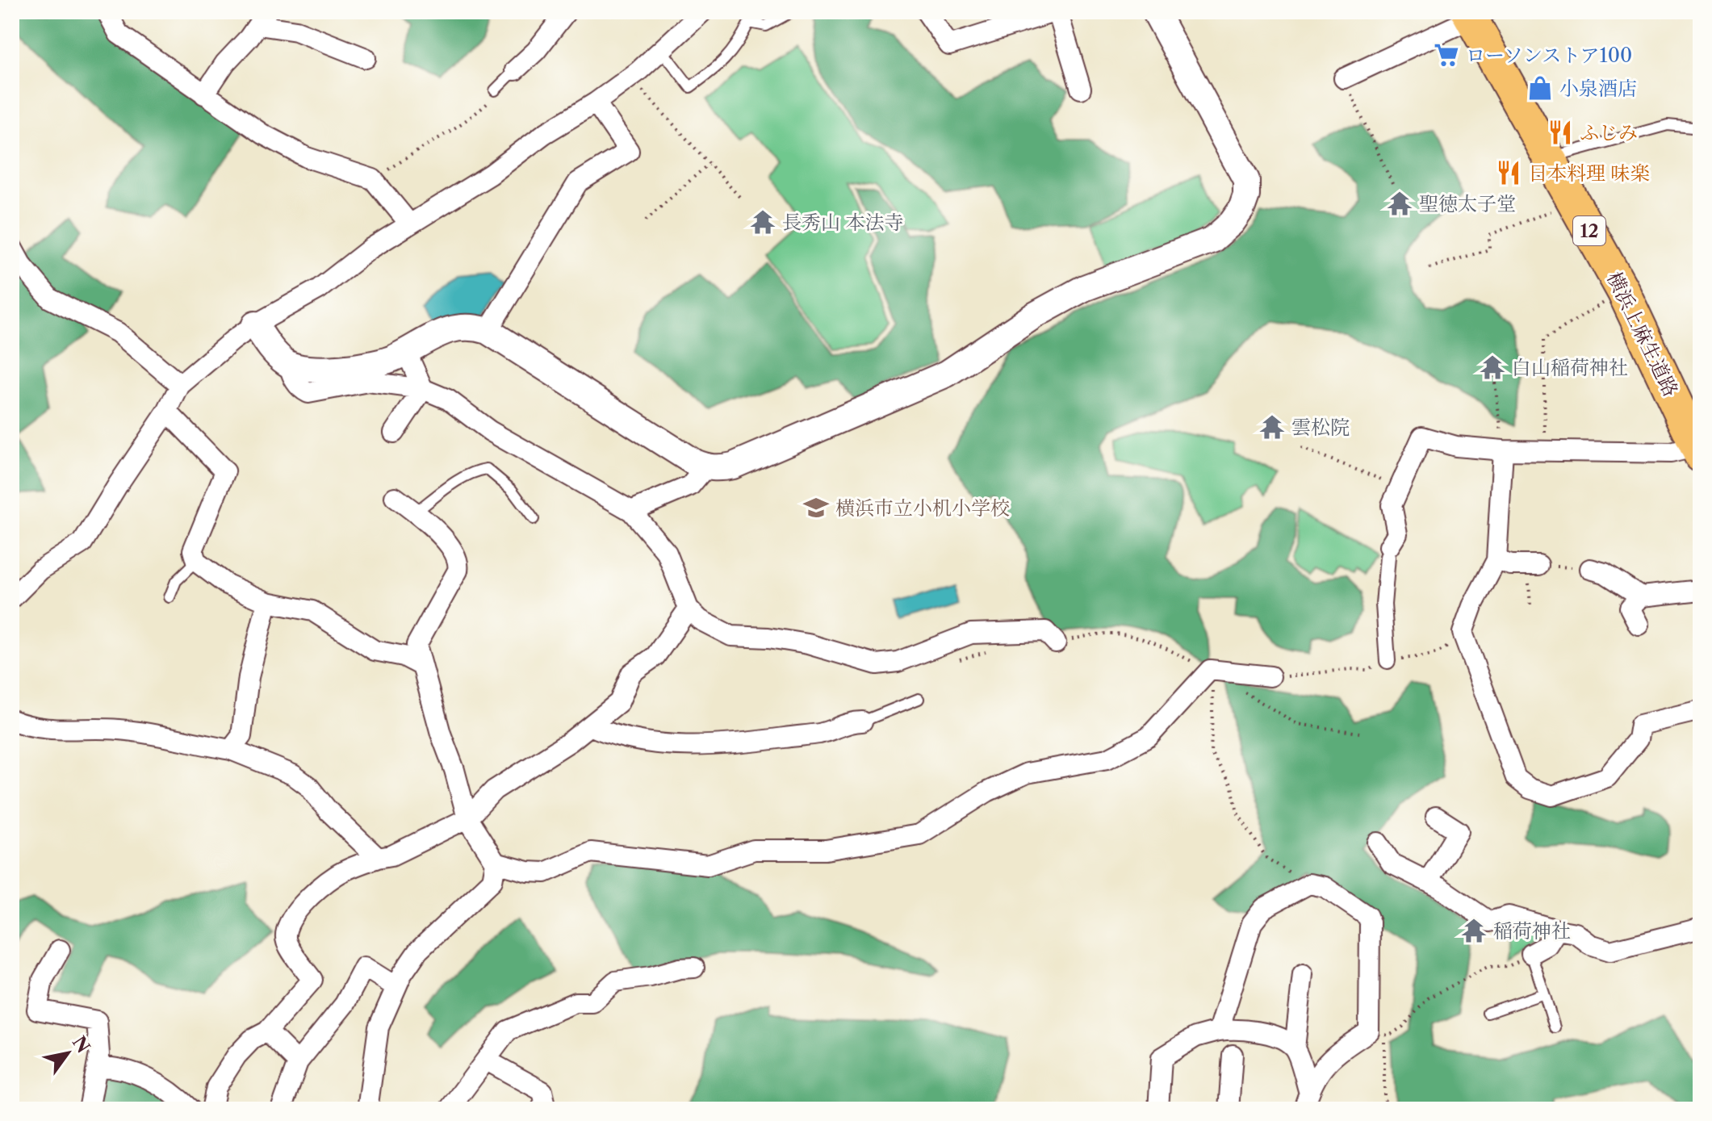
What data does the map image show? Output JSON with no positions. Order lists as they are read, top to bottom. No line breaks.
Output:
{"streets":{"main road":["12","横浜上麻生道路"]},"places":{"supermarket":["ローソンストア100"],"shop":["小泉酒店"],"restaurant":["ふじみ","日本料理 味楽"],"temple":["聖徳太子堂","長秀山 本法寺","白山稲荷神社","雲松院","稲荷神社"],"school or university":["横浜市立小机小学校"]},"north":"top right"}
